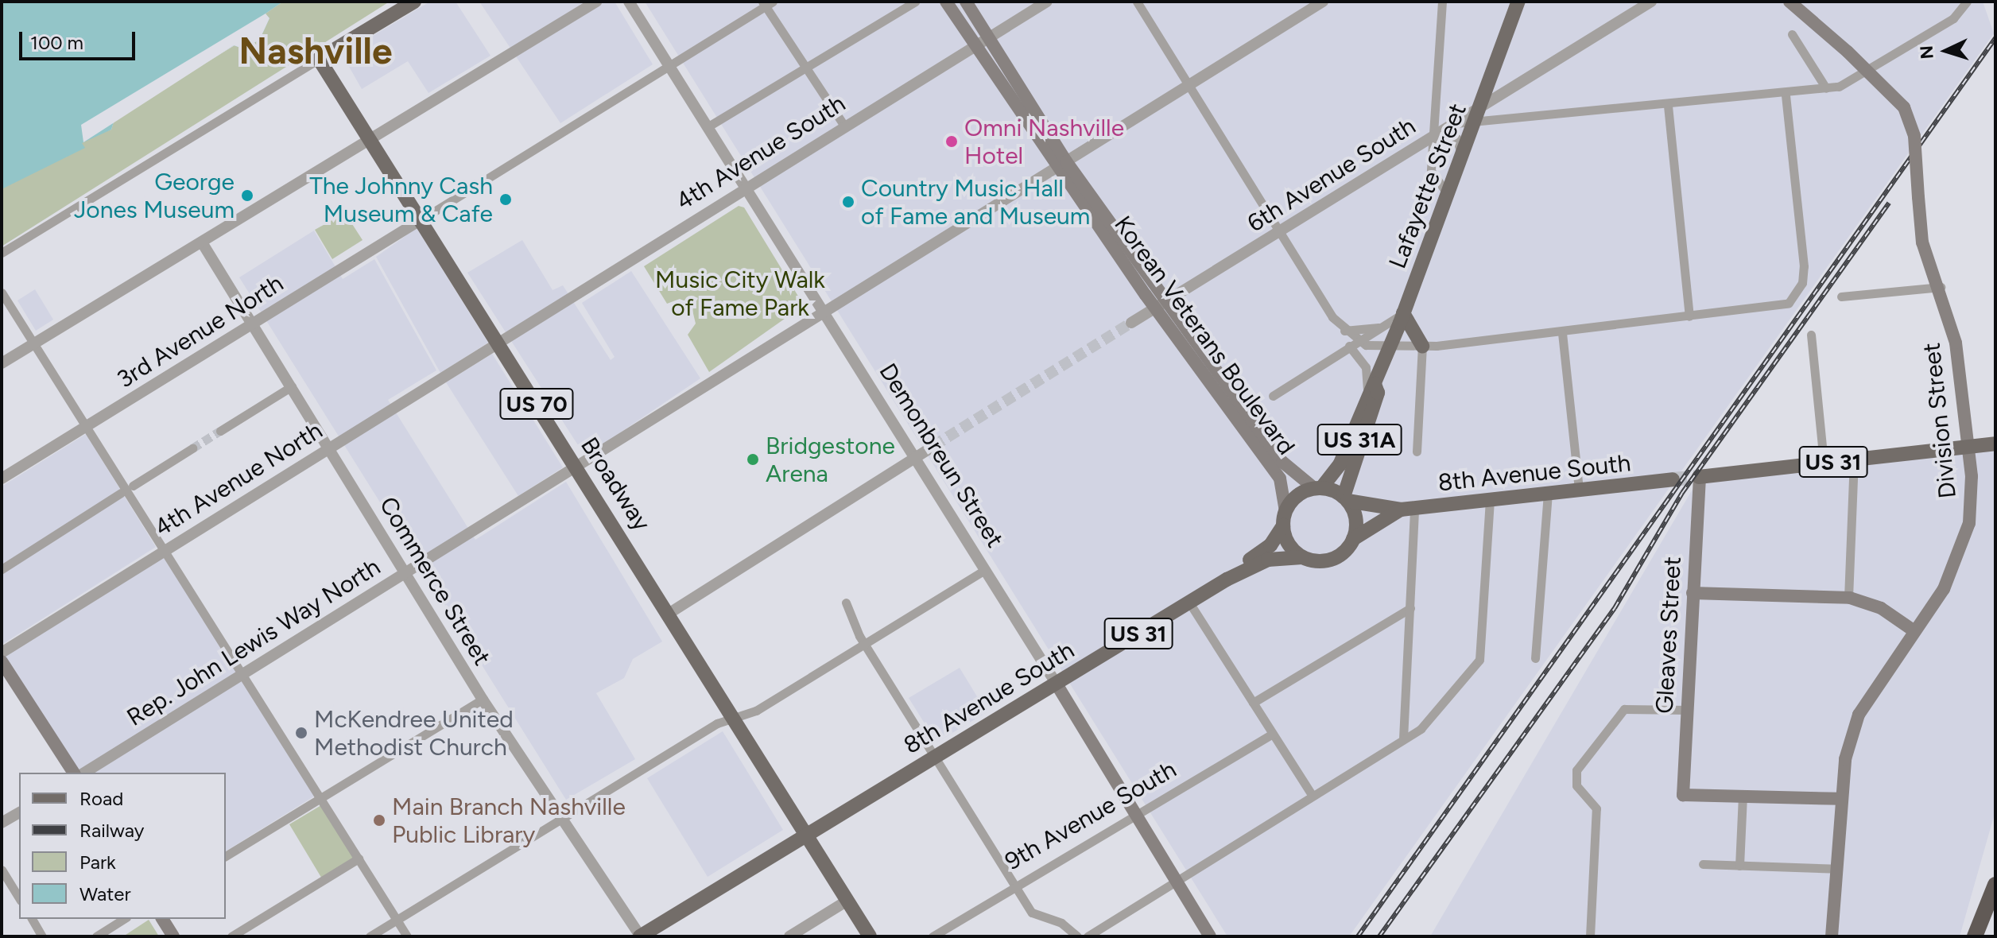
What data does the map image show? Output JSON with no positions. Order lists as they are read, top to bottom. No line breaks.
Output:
{"streets":{"main road":["Lafayette Street","Korean Veterans Boulevard","US 70","Division Street","US 31A","Demonbreun Street","US 31","8th Avenue South","Broadway","Gleaves Street"],"street":["4th Avenue South","6th Avenue South","3rd Avenue North","4th Avenue North","Commerce Street","Rep. John Lewis Way North","9th Avenue South"]},"crossings":[["4th Avenue South","Korean Veterans Boulevard"],["4th Avenue South","Demonbreun Street"],["4th Avenue South","4th Avenue North"],["4th Avenue South","Broadway"],["6th Avenue South","Lafayette Street"],["6th Avenue South","Korean Veterans Boulevard"],["Lafayette Street","Korean Veterans Boulevard"],["Lafayette Street","US 31"],["Lafayette Street","8th Avenue South"],["3rd Avenue North","Broadway"],["3rd Avenue North","Commerce Street"],["Korean Veterans Boulevard","US 31"],["Korean Veterans Boulevard","8th Avenue South"],["Korean Veterans Boulevard","Rep. John Lewis Way North"],["Division Street","US 31"],["Demonbreun Street","8th Avenue South"],["Demonbreun Street","Rep. John Lewis Way North"],["Demonbreun Street","9th Avenue South"],["US 31","8th Avenue South"],["US 31","Broadway"],["US 31","Commerce Street"],["US 31","Gleaves Street"],["8th Avenue South","Broadway"],["4th Avenue North","Broadway"],["4th Avenue North","Commerce Street"],["Broadway","Rep. John Lewis Way North"],["Commerce Street","Rep. John Lewis Way North"]],"districts":["Nashville"],"parks":["Music City Walk of Fame Park"],"places":["Omni Nashville Hotel","George Jones Museum","The Johnny Cash Museum & Cafe","Country Music Hall of Fame and Museum","Bridgestone Arena","McKendree United Methodist Church","Main Branch Nashville Public Library"],"legend":["Road","Railway","Park","Water"],"scale_bar":"100 m","north":"left"}
